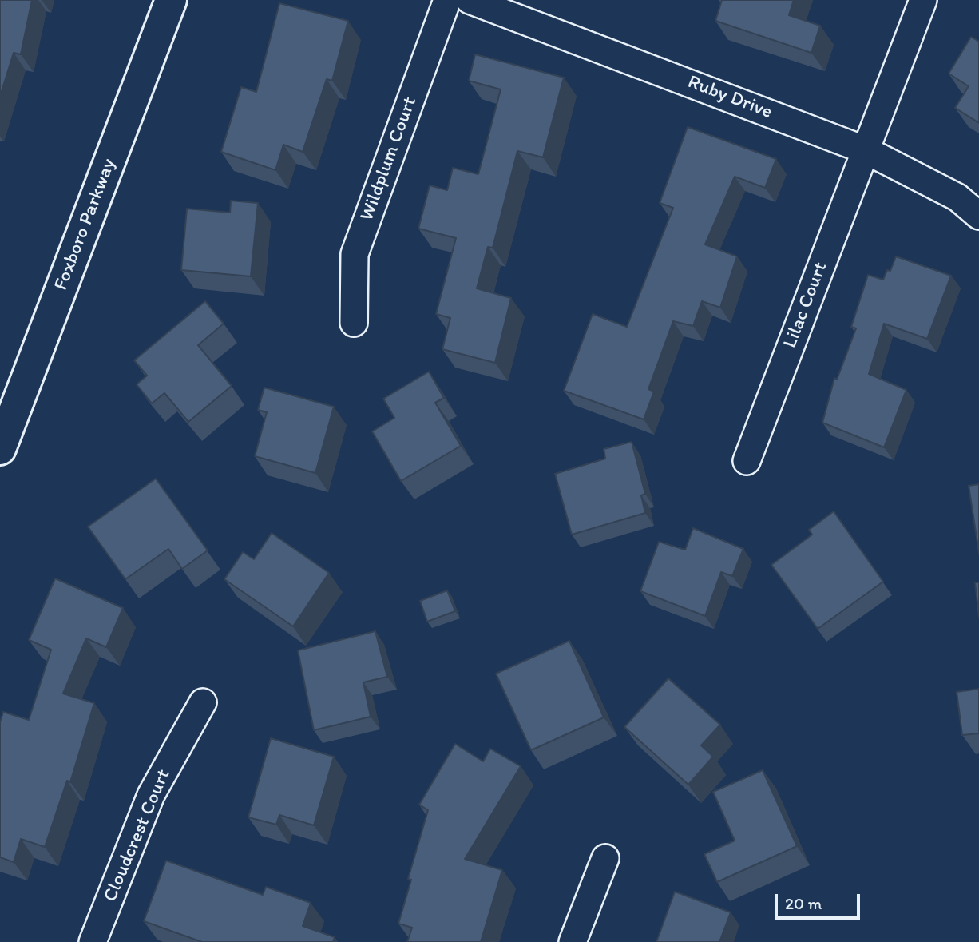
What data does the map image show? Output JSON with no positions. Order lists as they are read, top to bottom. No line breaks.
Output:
{"streets":{"main road":["Foxboro Parkway"],"street":["Ruby Drive","Wildplum Court","Lilac Court","Cloudcrest Court"]},"crossings":[["Ruby Drive","Lilac Court"]],"scale_bar":"20 m"}
